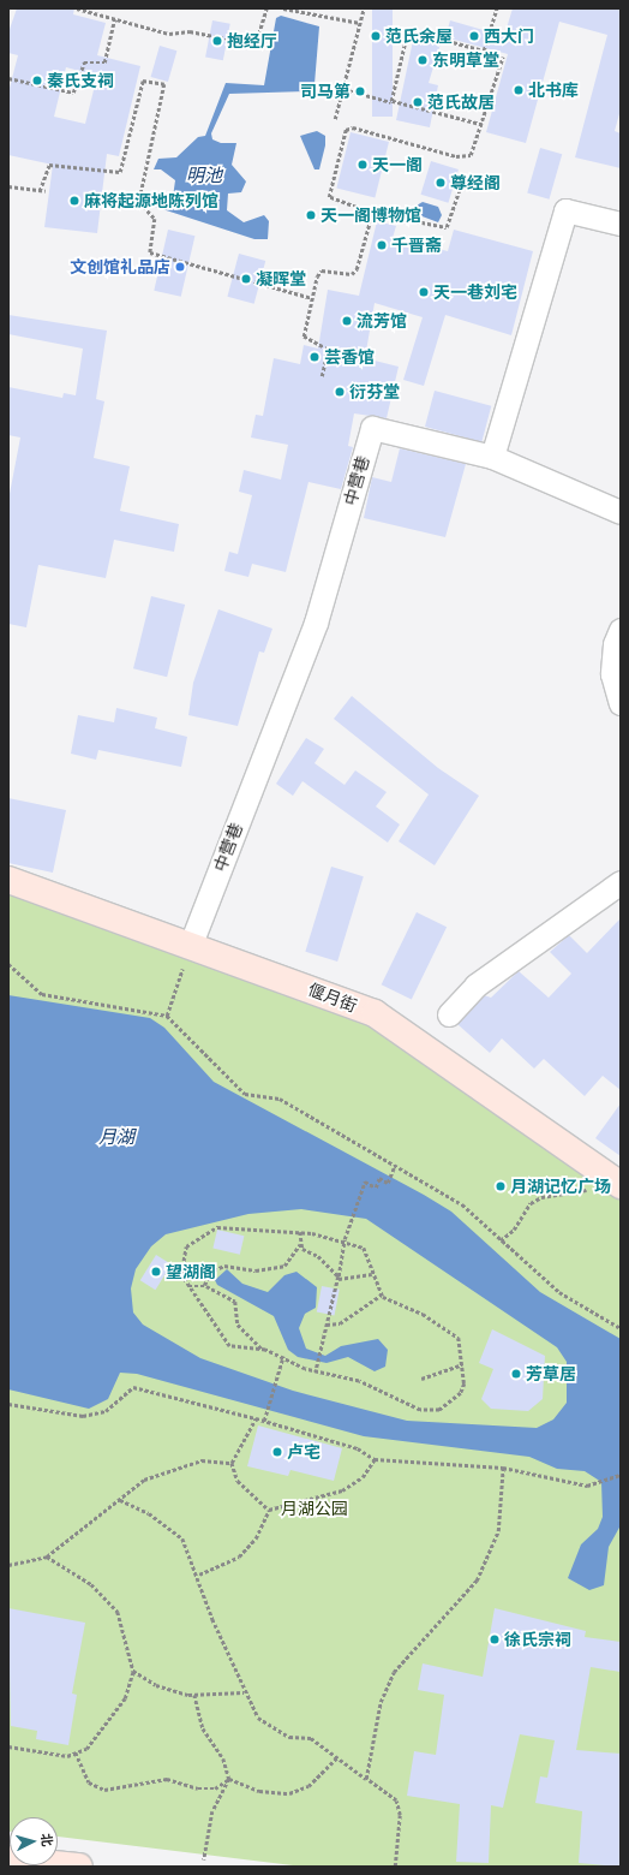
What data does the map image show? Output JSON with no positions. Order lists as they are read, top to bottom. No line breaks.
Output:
{"streets":{"street":["中营巷","偃月街"]},"crossings":[["中营巷","偃月街"]],"water":["明池","月湖"],"parks":["月湖公园"],"places":["范氏余屋","西大门","抱经厅","东明草堂","秦氏支祠","北书库","司马第","范氏故居","天一阁","尊经阁","麻将起源地陈列馆","天一阁博物馆","千晋斋","文创馆礼品店","凝晖堂","天一巷刘宅","流芳馆","芸香馆","衍芬堂","月湖记忆广场","望湖阁","芳草居","卢宅","徐氏宗祠"],"north":"right"}
